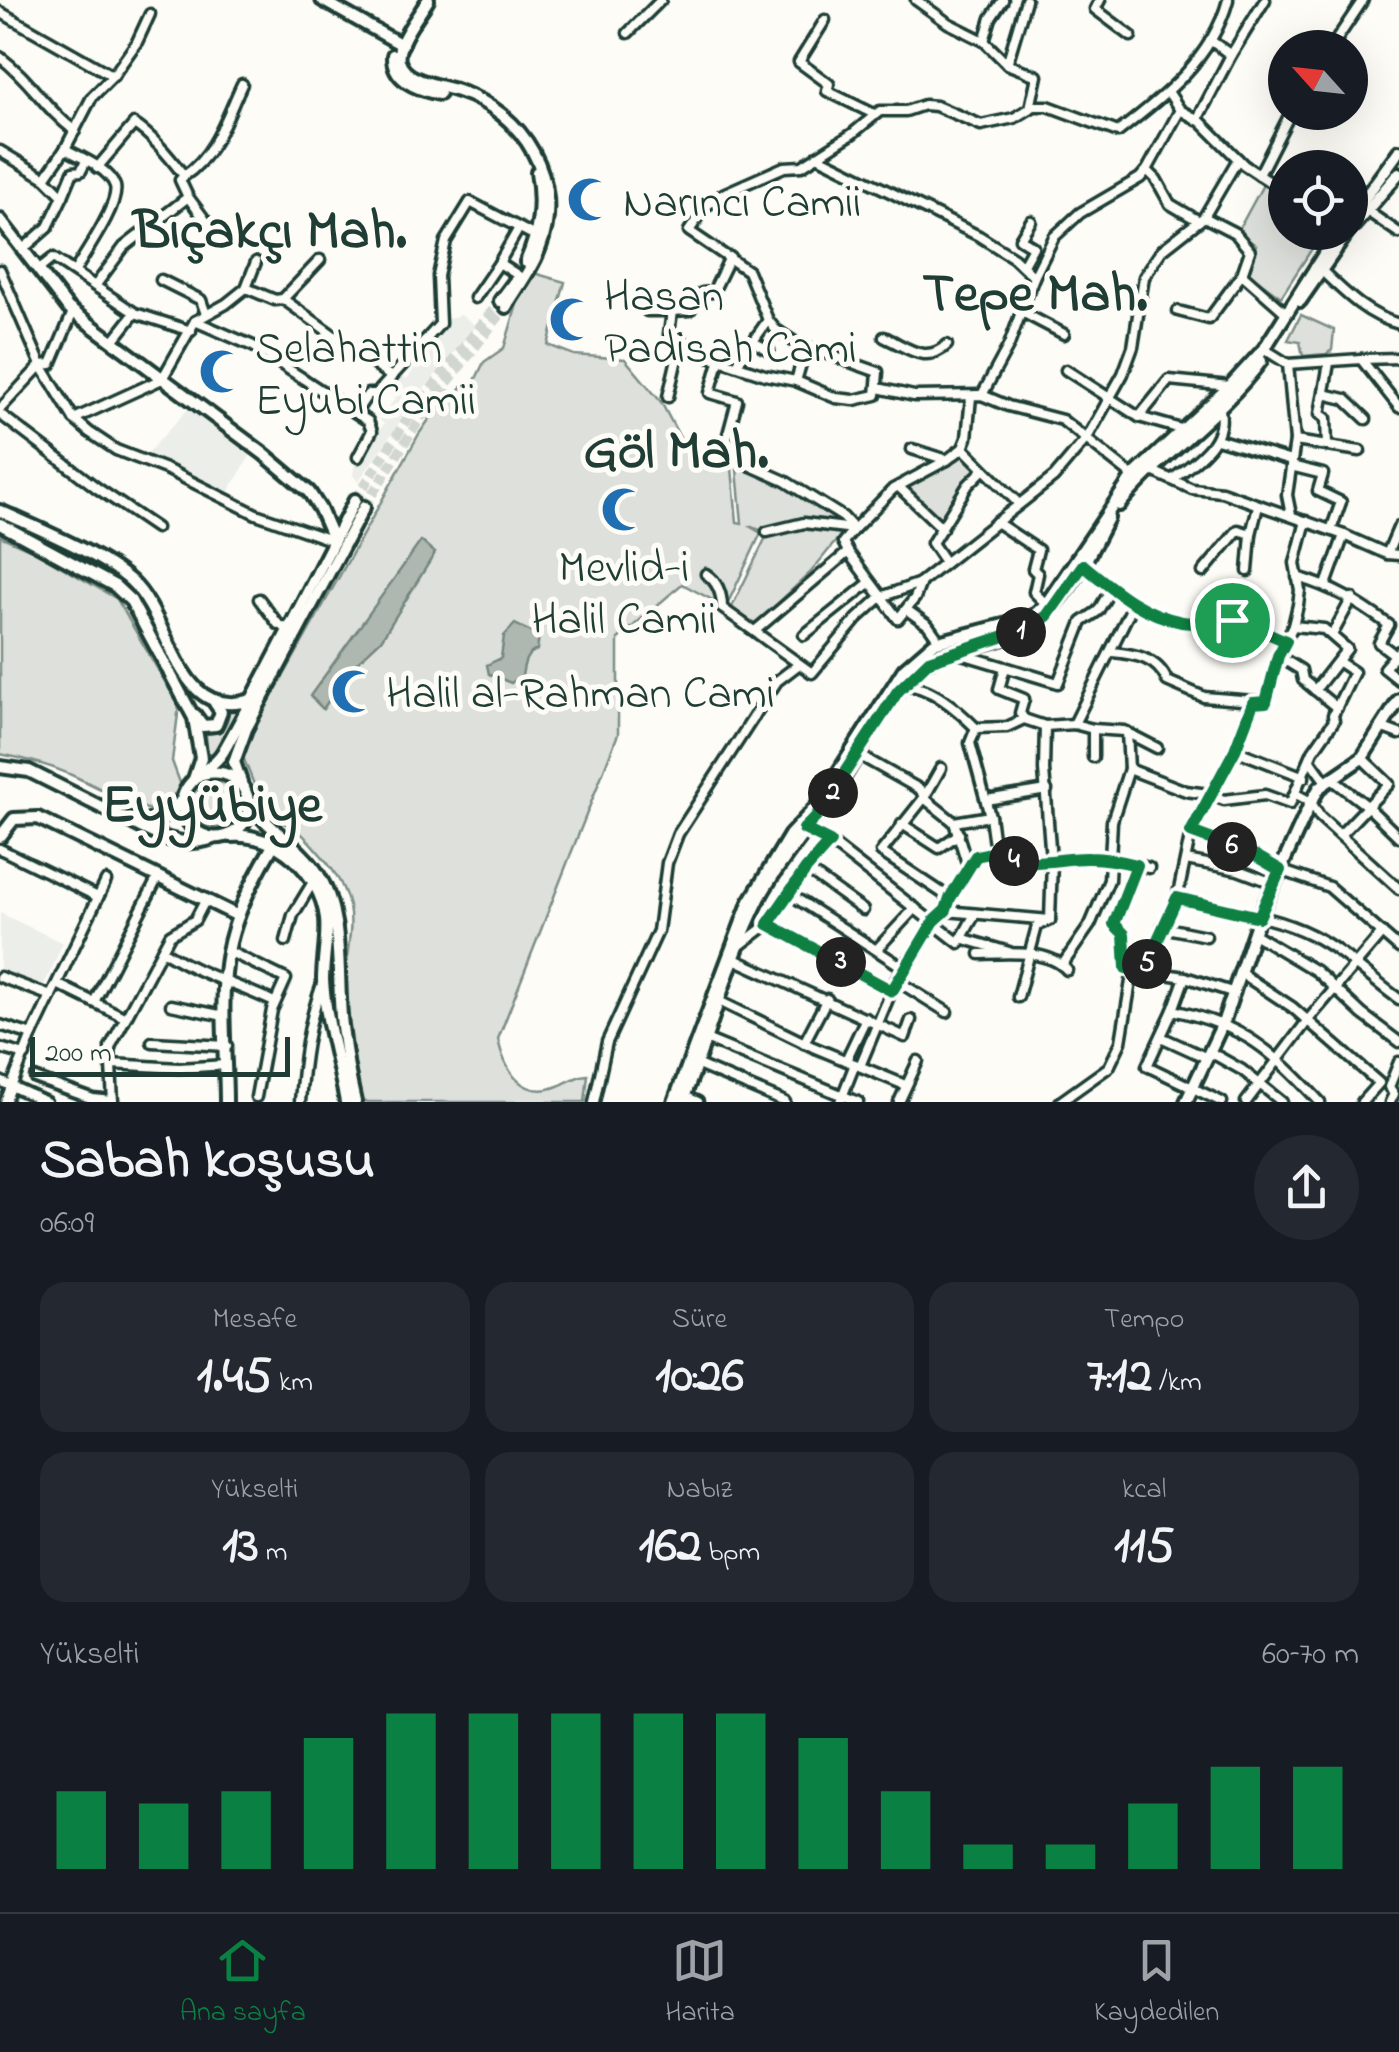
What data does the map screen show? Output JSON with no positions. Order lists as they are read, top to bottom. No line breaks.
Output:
{"districts":["Bıçakçı Mah.","Tepe Mah.","Göl Mah.","Eyyübiye"],"places":{"mosque":["Narıncı Camii","Hasan Padisah Cami","Selahattin Eyubi Camii","Mevlid-i Halil Camii","Halil al-Rahman Cami"]},"scale_bar":"200 m","north":"top left","page":{"pins":["1","2","6","4","3","5"],"scale":"200 m","heading":["Sabah koşusu","06:09"],"stats":[["Mesafe","1.45 km"],["Süre","10:26"],["Tempo","7:12 /km"],["Yükselti","13 m"],["Nabız","162 bpm"],["kcal","115"]],"chart":["Yükselti","60–70 m"],"tabs":["Ana sayfa","Harita","Kaydedilen"]}}
